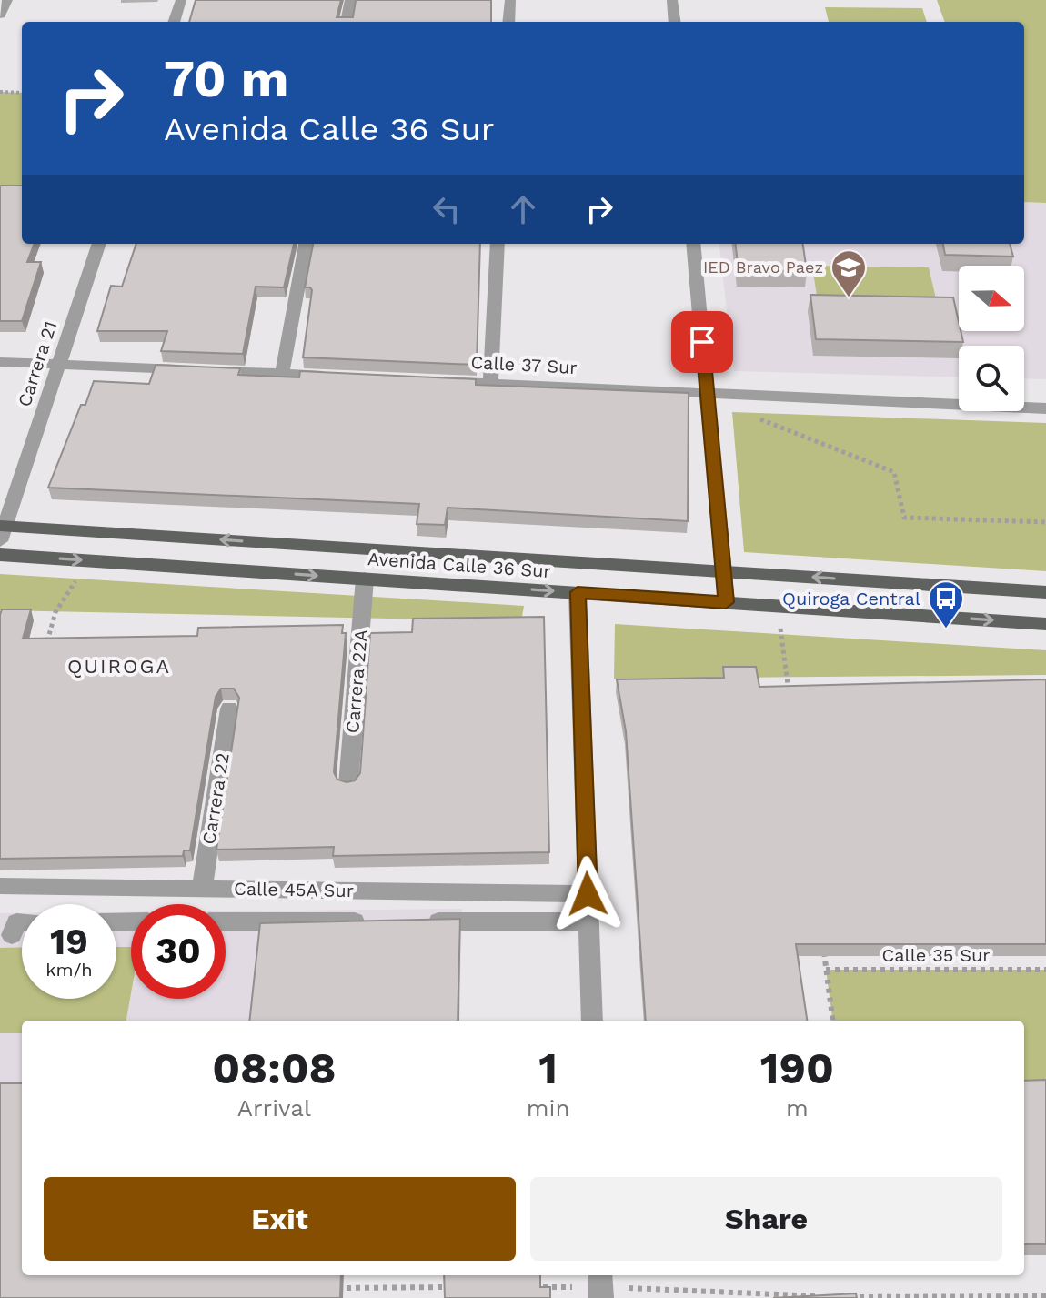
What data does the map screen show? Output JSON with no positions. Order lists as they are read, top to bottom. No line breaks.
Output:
{"streets":{"main road":["Avenida Calle 36 Sur"],"street":["Carrera 21","Calle 37 Sur","Carrera 22A","Carrera 22","Calle 45A Sur"],"path":["Calle 35 Sur"]},"crossings":[["Carrera 21","Avenida Calle 36 Sur"],["Avenida Calle 36 Sur","Carrera 22A"],["Carrera 22","Calle 45A Sur"]],"districts":["QUIROGA"],"places":{"school or university":["IED Bravo Paez"],"bus stop":["Quiroga Central"]},"north":"right","page":{"turn":["70 m","Avenida Calle 36 Sur"],"speed":"19 km/h","limit":"30","eta":["08:08","Arrival","1","min","190","m"],"buttons":["Exit","Share"]}}
